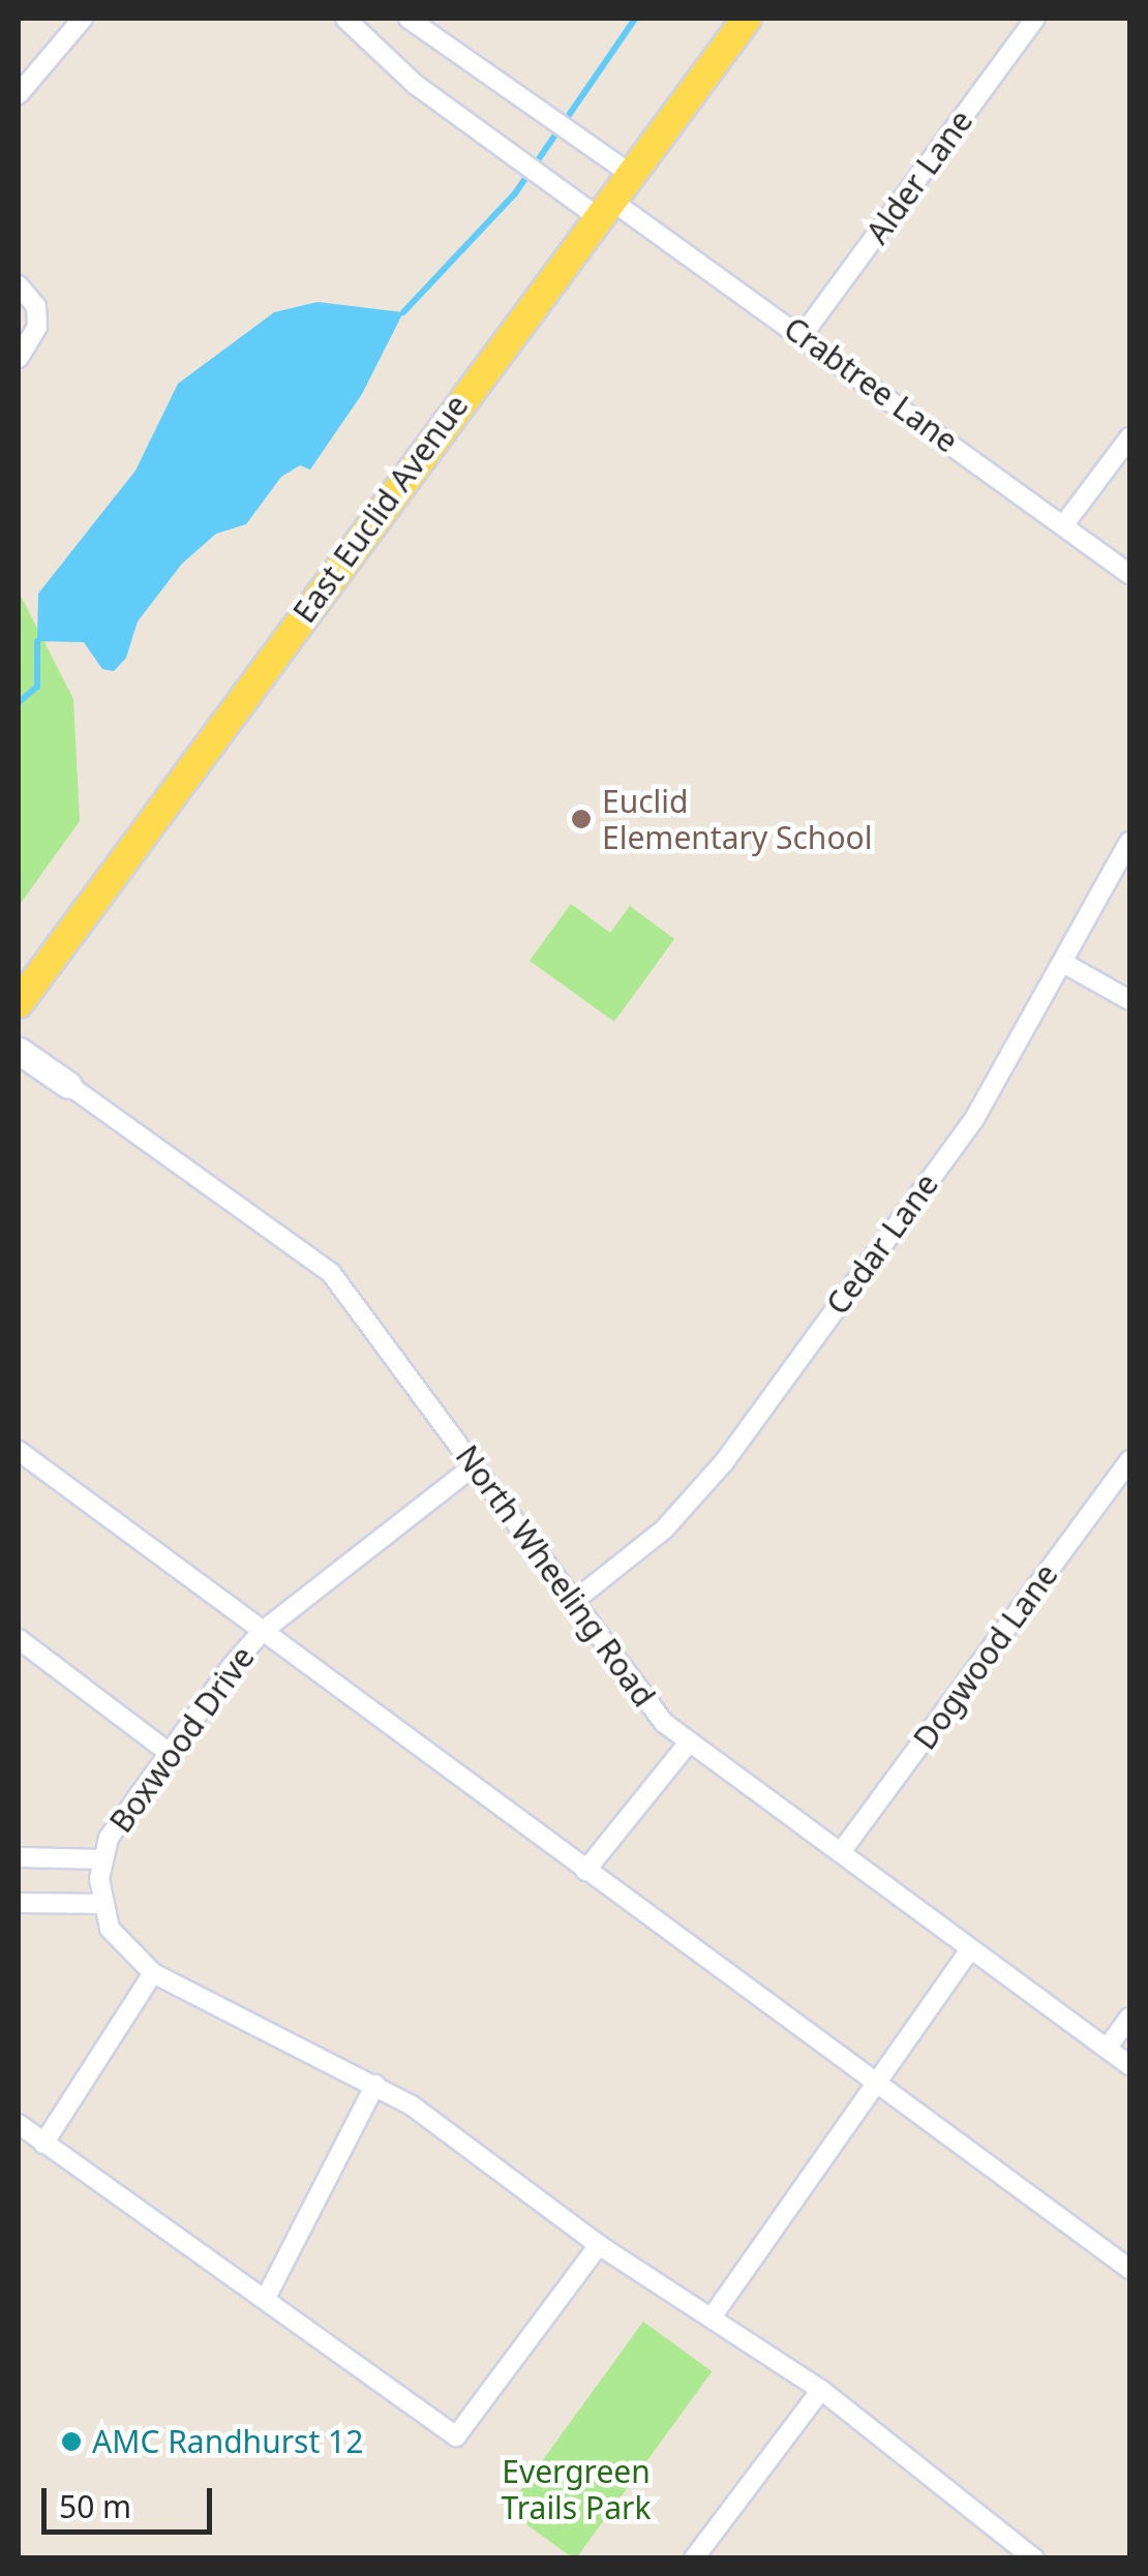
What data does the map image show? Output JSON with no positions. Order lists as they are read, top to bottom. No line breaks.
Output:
{"streets":{"main road":["East Euclid Avenue"],"street":["Alder Lane","Crabtree Lane","Cedar Lane","North Wheeling Road","Dogwood Lane","Boxwood Drive"]},"crossings":[["Alder Lane","Crabtree Lane"],["Crabtree Lane","East Euclid Avenue"],["Cedar Lane","North Wheeling Road"],["North Wheeling Road","Dogwood Lane"],["North Wheeling Road","Boxwood Drive"]],"parks":["Evergreen Trails Park"],"places":["Euclid Elementary School","AMC Randhurst 12"],"scale_bar":"50 m"}
